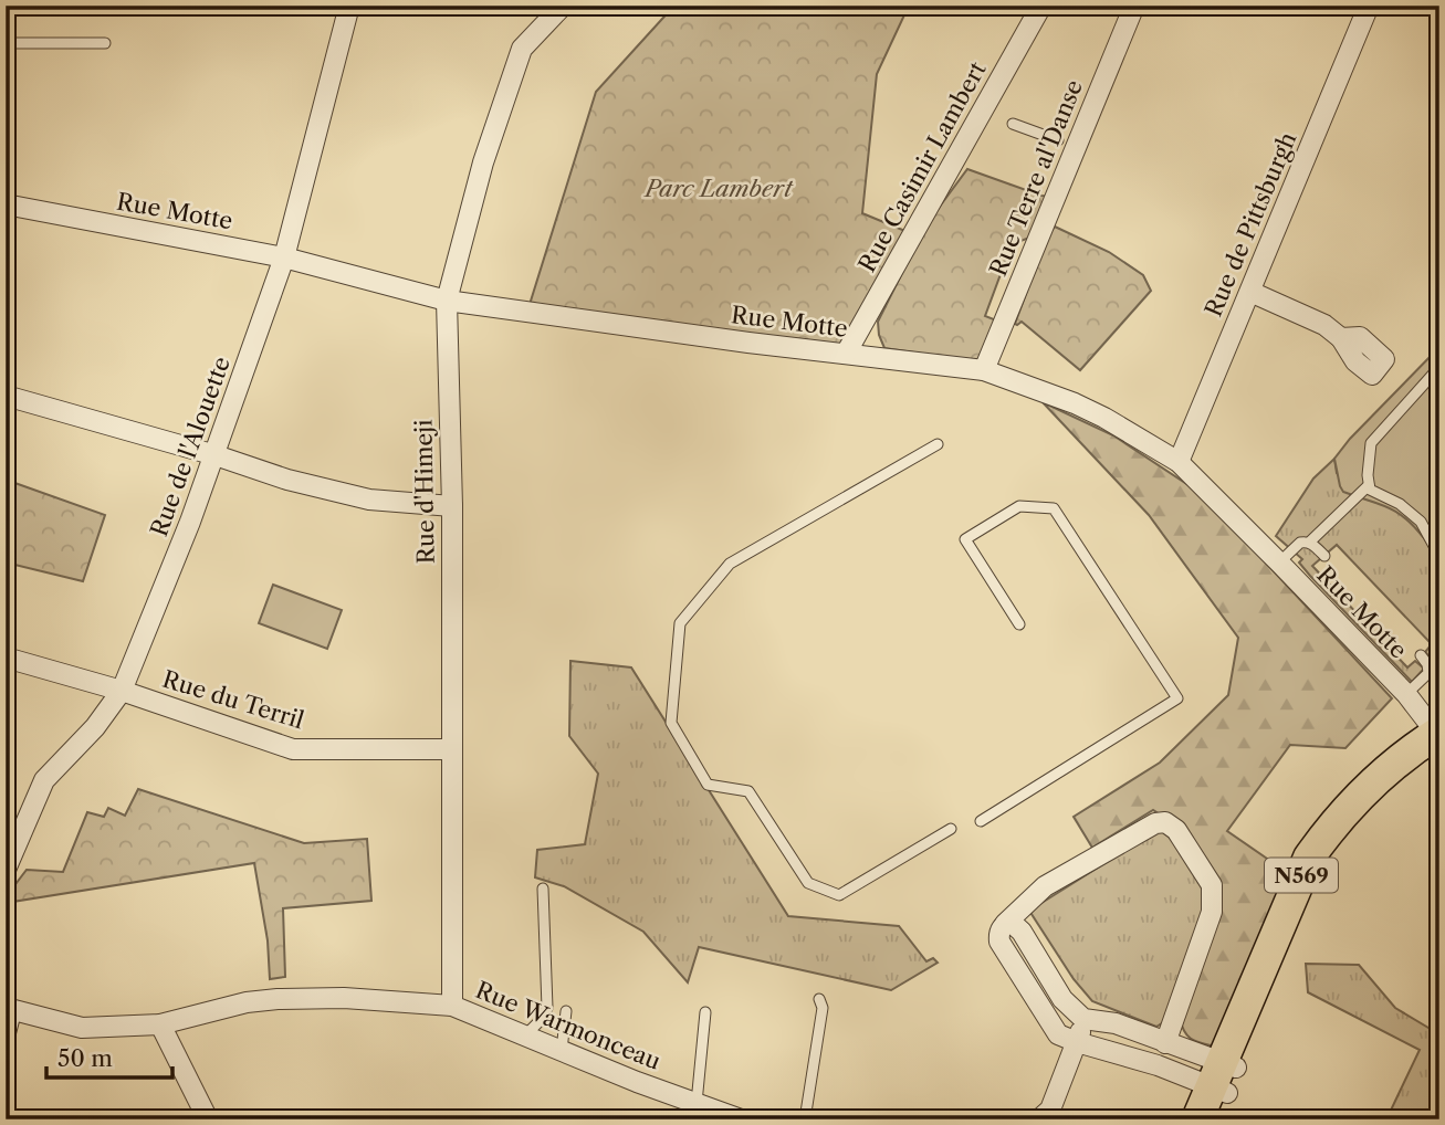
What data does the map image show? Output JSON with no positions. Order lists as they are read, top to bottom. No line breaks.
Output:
{"streets":{"main road":["N569"],"street":["Rue Casimir Lambert","Rue Terre al'Danse","Rue Motte","Rue de Pittsburgh","Rue de l'Alouette","Rue d'Himeji","Rue du Terril","Rue Warmonceau"]},"crossings":[["Rue Casimir Lambert","Rue Motte"],["Rue Terre al'Danse","Rue Motte"],["Rue Motte","Rue de Pittsburgh"],["Rue Motte","Rue de l'Alouette"],["Rue Motte","Rue d'Himeji"],["Rue Motte","N569"],["Rue de l'Alouette","Rue du Terril"],["Rue d'Himeji","Rue du Terril"],["Rue d'Himeji","Rue Warmonceau"]],"parks":["Parc Lambert"],"scale_bar":"50 m"}
